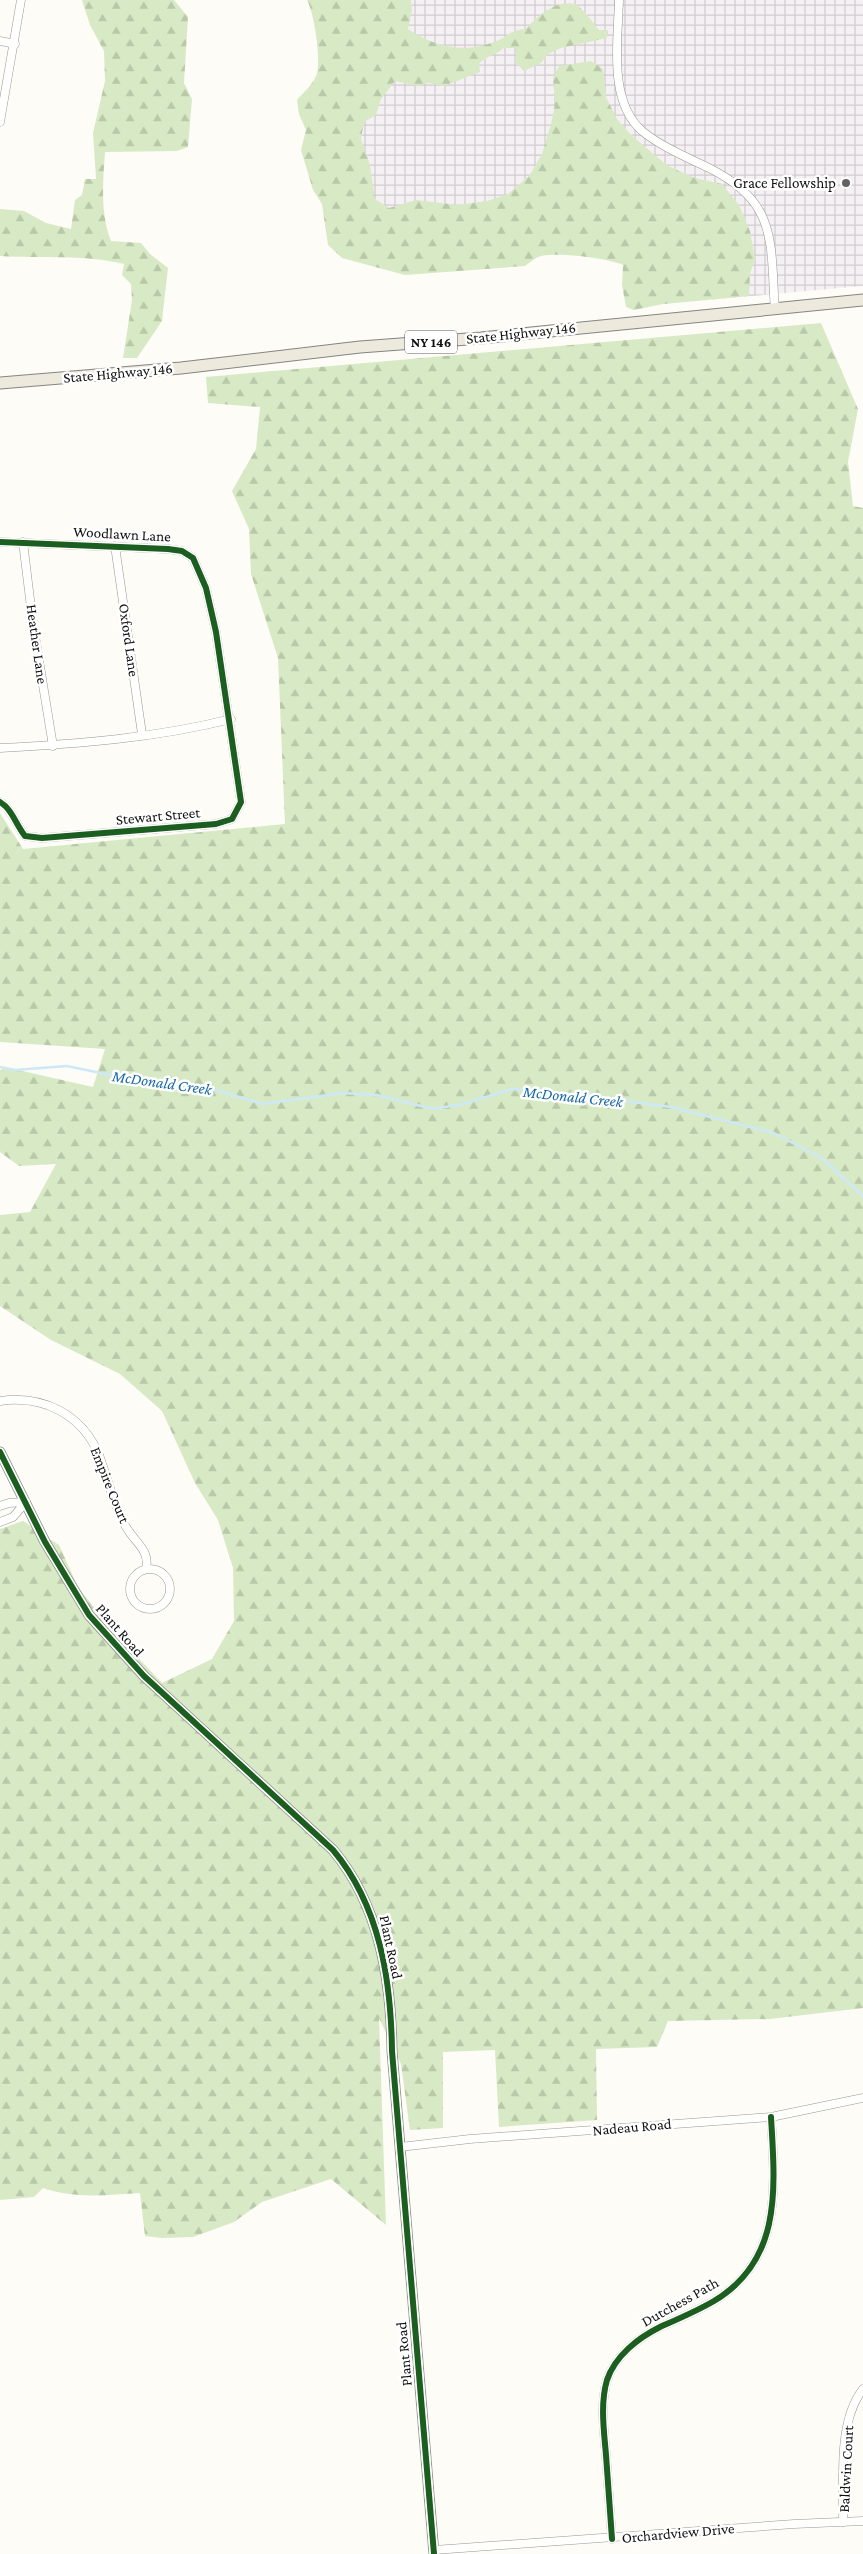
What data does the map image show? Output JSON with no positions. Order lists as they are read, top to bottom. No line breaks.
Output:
{"streets":{"main road":["State Highway 146","NY 146"],"street":["Woodlawn Lane","Oxford Lane","Heather Lane","Stewart Street","Empire Court","Plant Road","Nadeau Road","Dutchess Path","Baldwin Court","Orchardview Drive"]},"crossings":[["Woodlawn Lane","Oxford Lane"],["Woodlawn Lane","Heather Lane"],["Woodlawn Lane","Stewart Street"],["Plant Road","Nadeau Road"],["Plant Road","Orchardview Drive"],["Nadeau Road","Dutchess Path"],["Dutchess Path","Orchardview Drive"],["Baldwin Court","Orchardview Drive"]],"water":["McDonald Creek"],"places":["Grace Fellowship"]}
